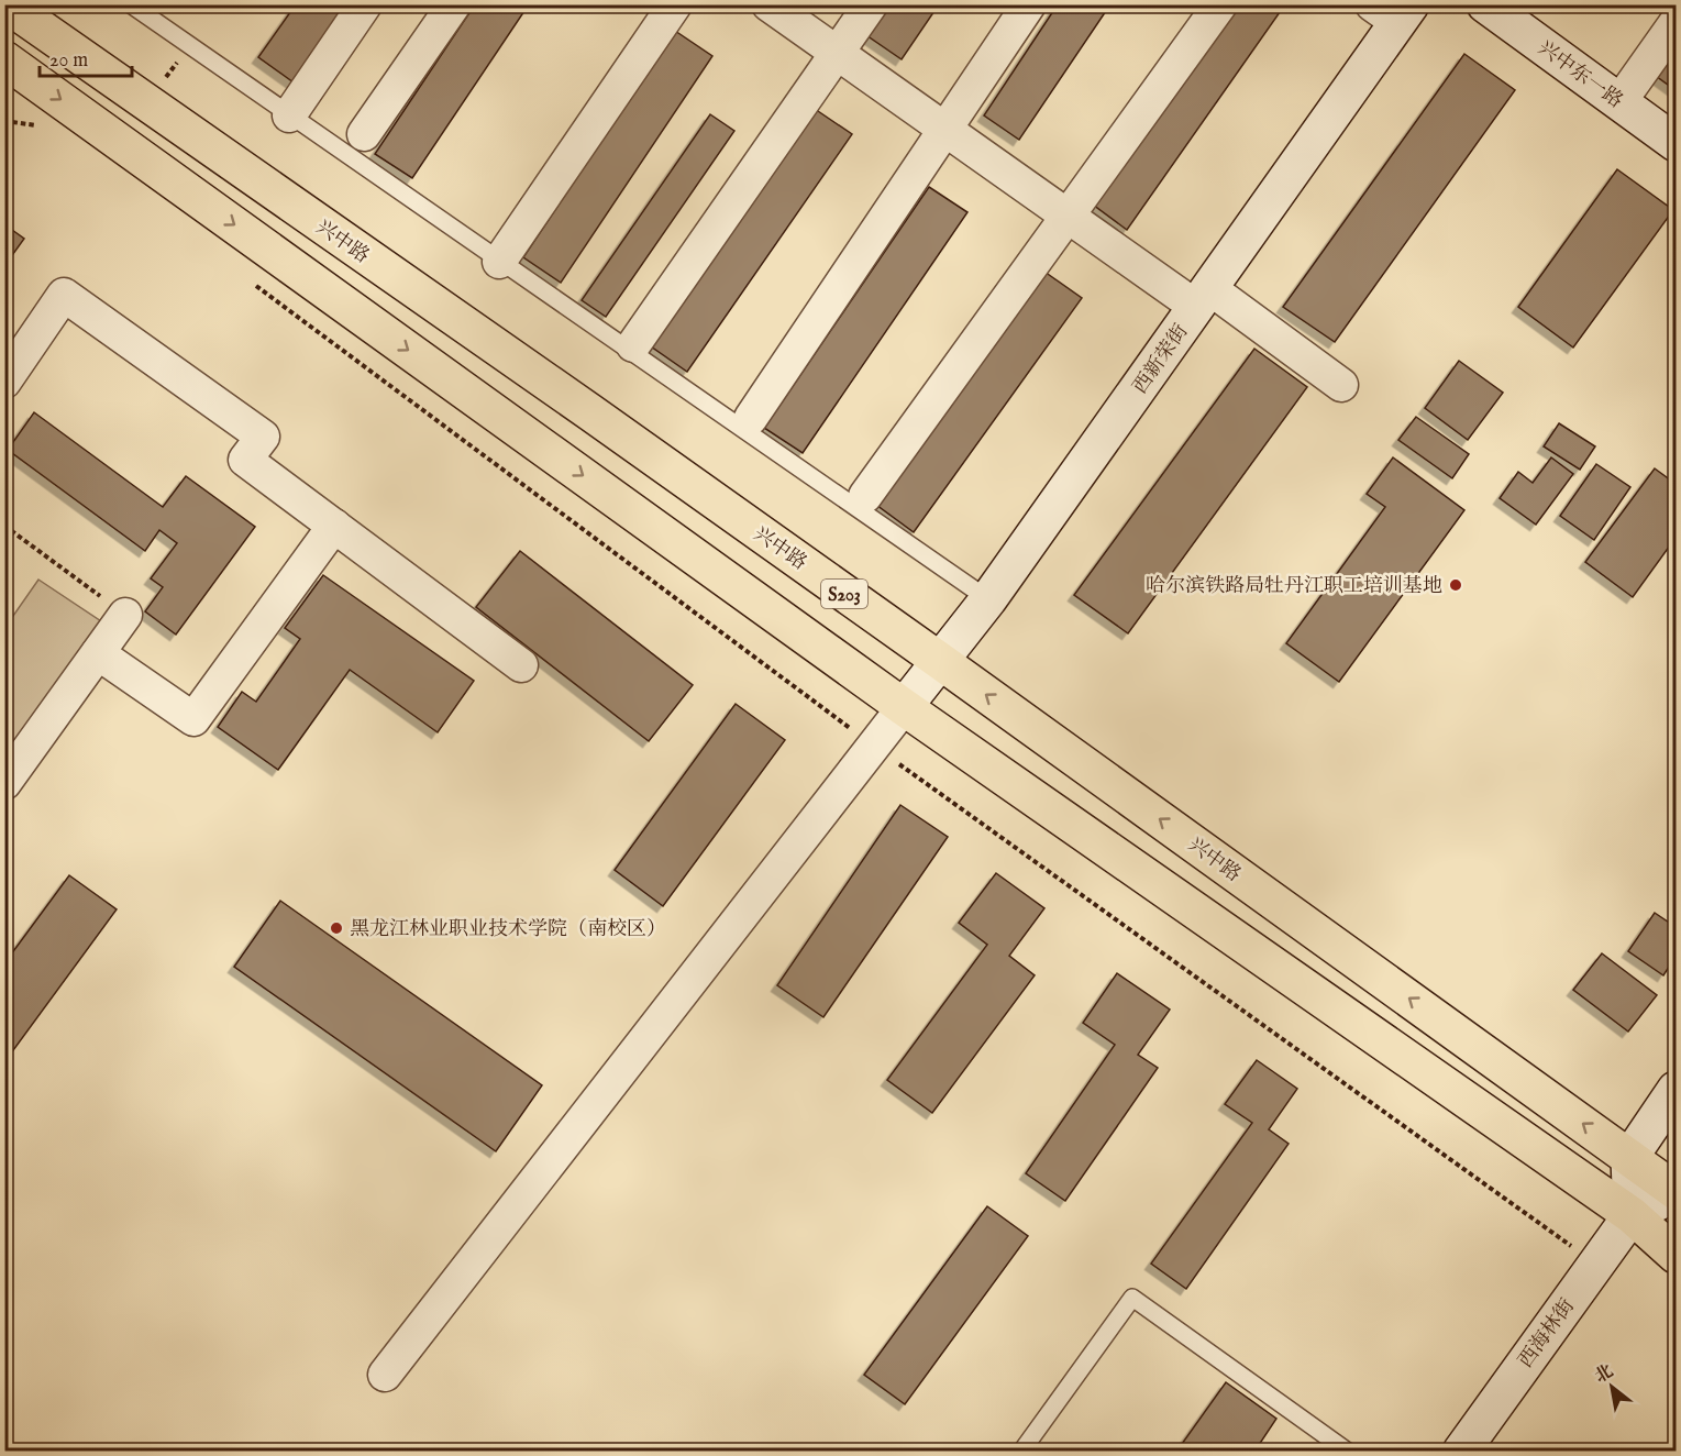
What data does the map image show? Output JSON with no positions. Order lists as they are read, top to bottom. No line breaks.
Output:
{"streets":{"highway":["兴中路","S203"],"street":["兴中东一路","西新荣街","西海林街"]},"crossings":[["兴中路","西新荣街"],["兴中路","西海林街"]],"places":["哈尔滨铁路局牡丹江职工培训基地","黑龙江林业职业技术学院（南校区）"],"scale_bar":"20 m","north":"top left"}
